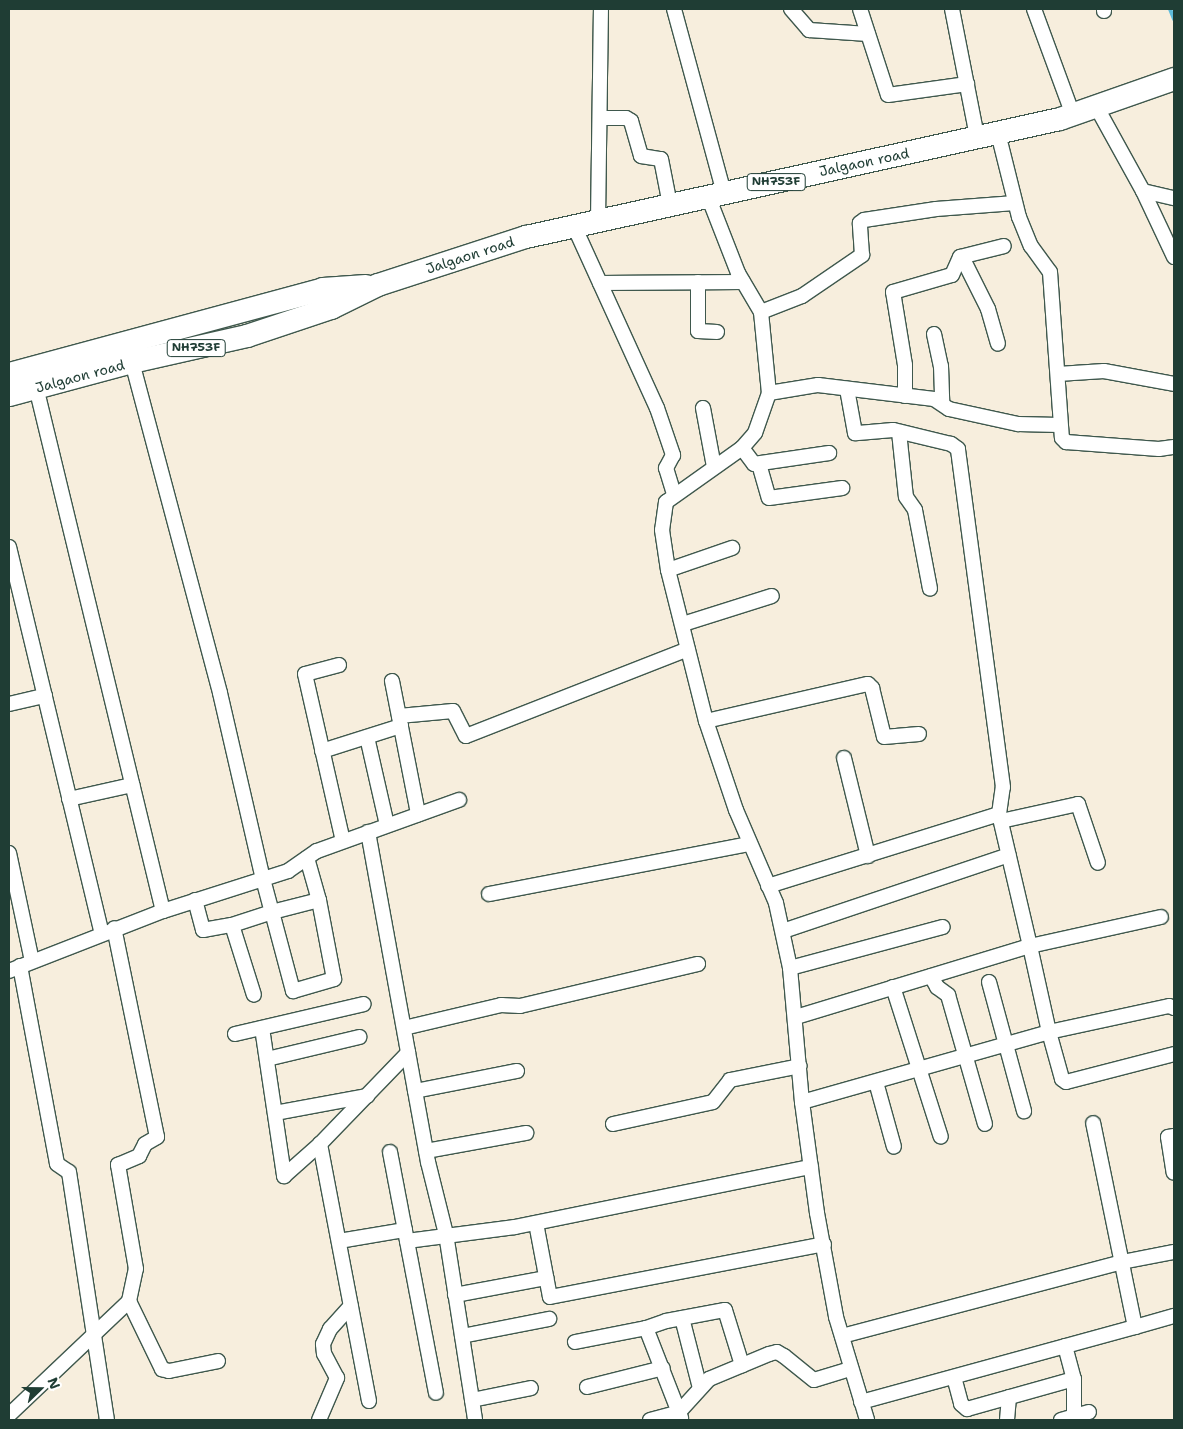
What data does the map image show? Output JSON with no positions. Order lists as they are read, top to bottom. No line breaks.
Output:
{"streets":{"highway":["Jalgaon road","NH753F"]},"north":"right"}
